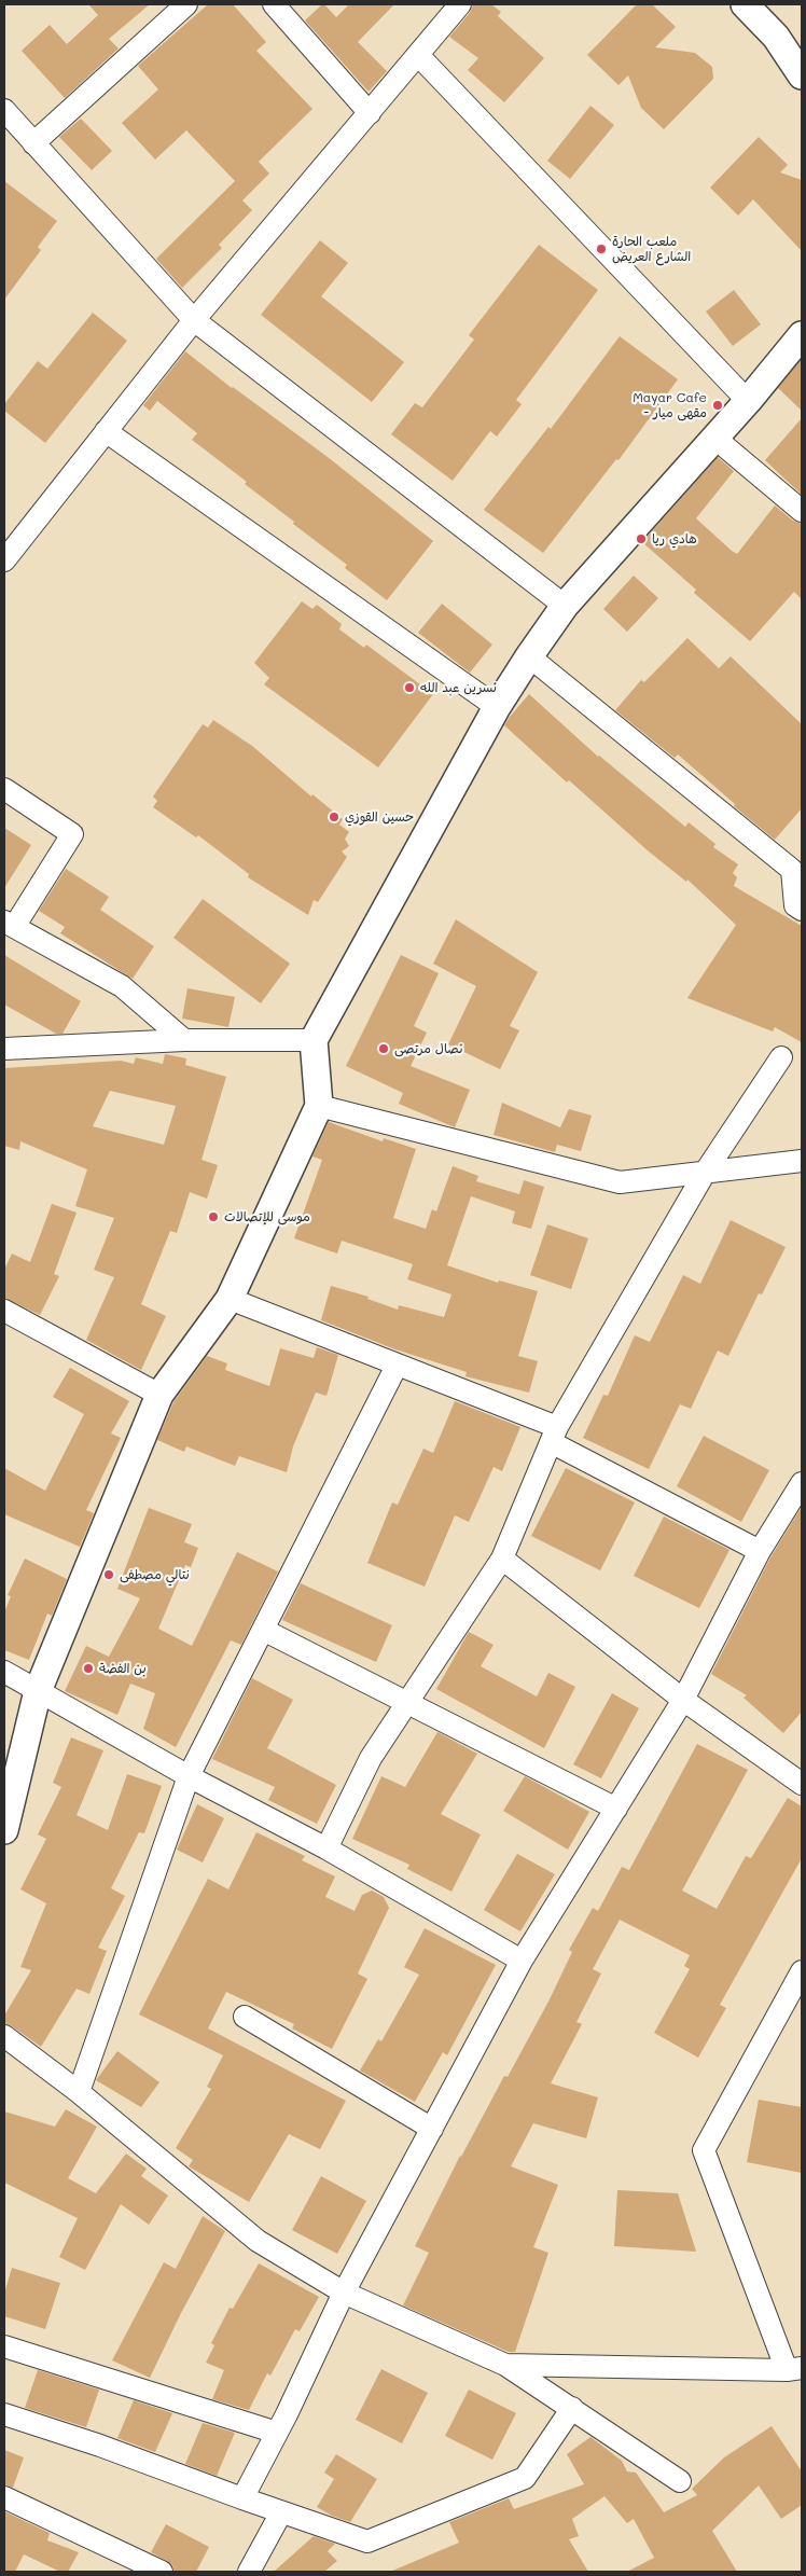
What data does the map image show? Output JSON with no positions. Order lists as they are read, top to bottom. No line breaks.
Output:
{"places":["ملعب الحارة الشارع العريض","Mayar Cafe - مقهى ميار","هادي ريا","نسرين عبد الله","حسين القوزي","نصال مرتصى","موسى للإتصالات","نتالي مصطفى","بن الفضة"]}
